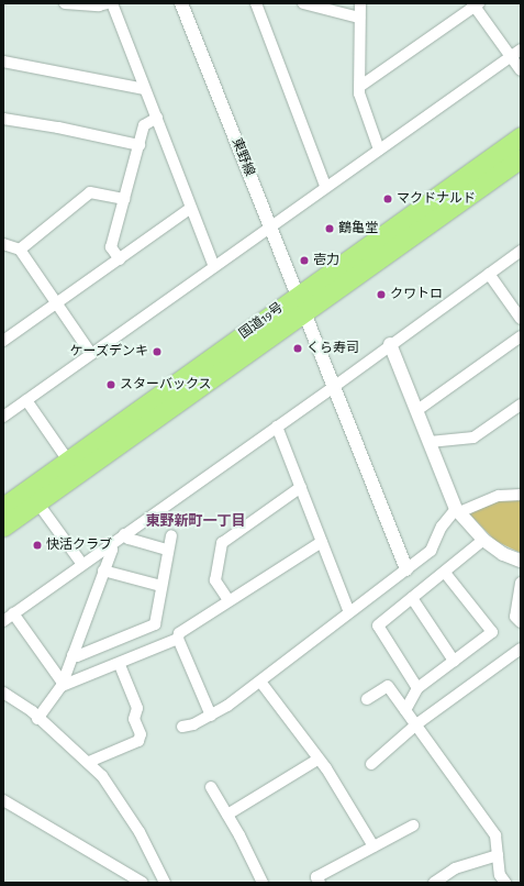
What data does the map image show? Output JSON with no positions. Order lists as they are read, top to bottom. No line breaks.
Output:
{"streets":{"highway":["国道19号"],"street":["東野線"]},"crossings":[["東野線","国道19号"]],"districts":["東野新町一丁目"],"places":["マクドナルド","鶴亀堂","壱力","クワトロ","くら寿司","ケーズデンキ","スターバックス","快活クラブ"]}
